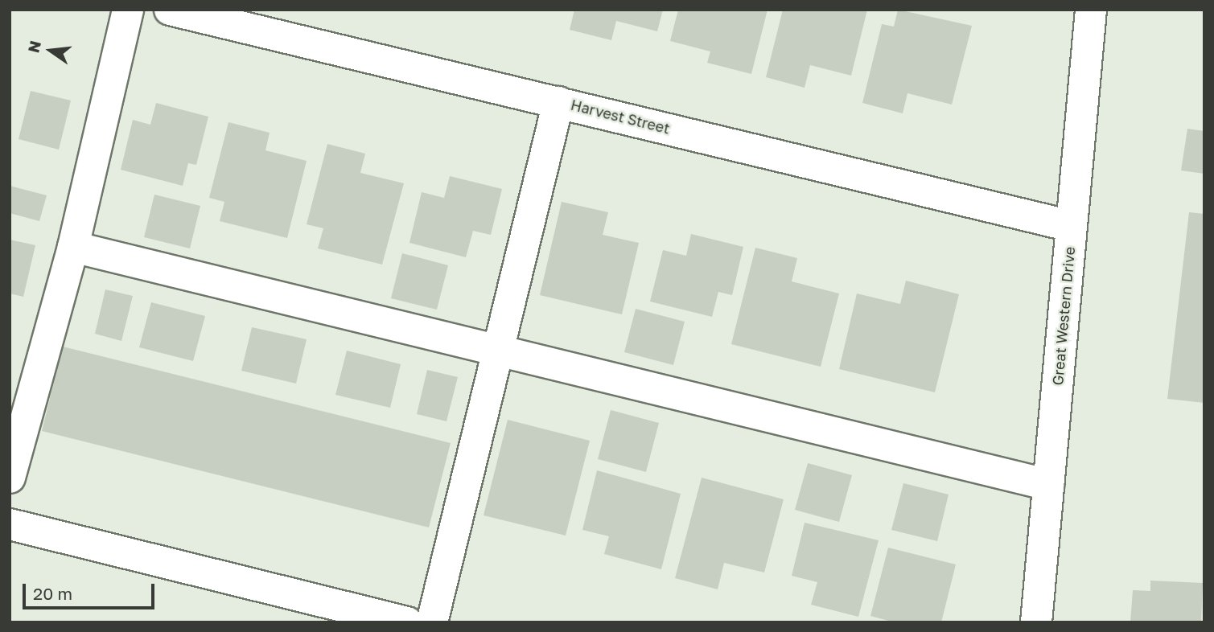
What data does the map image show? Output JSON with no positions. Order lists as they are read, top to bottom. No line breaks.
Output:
{"streets":{"street":["Harvest Street","Great Western Drive"]},"crossings":[["Harvest Street","Great Western Drive"]],"scale_bar":"20 m","north":"left"}
